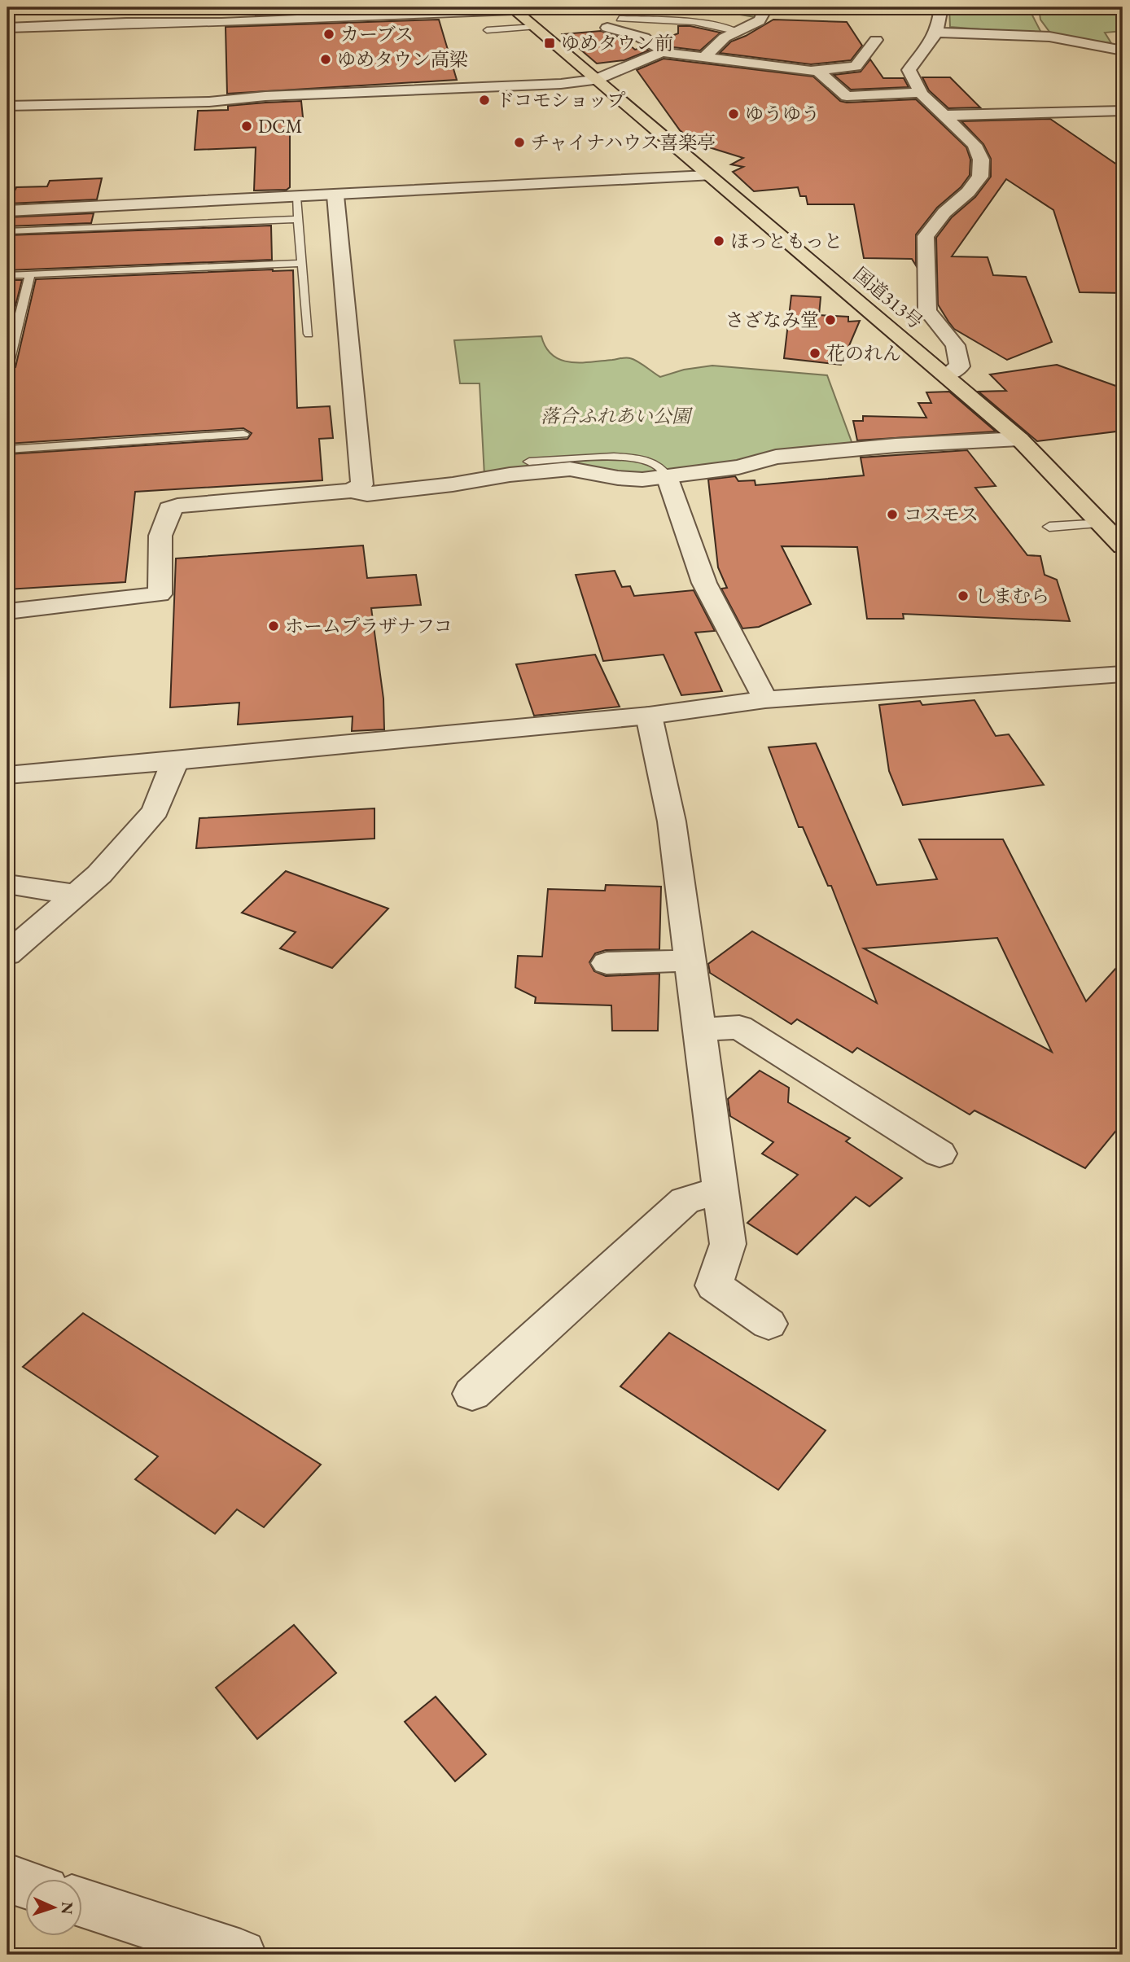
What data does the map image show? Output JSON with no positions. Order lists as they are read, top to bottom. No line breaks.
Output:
{"streets":{"highway":["国道313号"]},"parks":["落合ふれあい公園"],"places":{"other":["カーブス","ゆめタウン高梁","ドコモショップ","ゆうゆう","DCM","チャイナハウス喜楽亭","ほっともっと","さざなみ堂","花のれん","コスモス","しまむら","ホームプラザナフコ"],"transit":["ゆめタウン前"]},"north":"right"}
